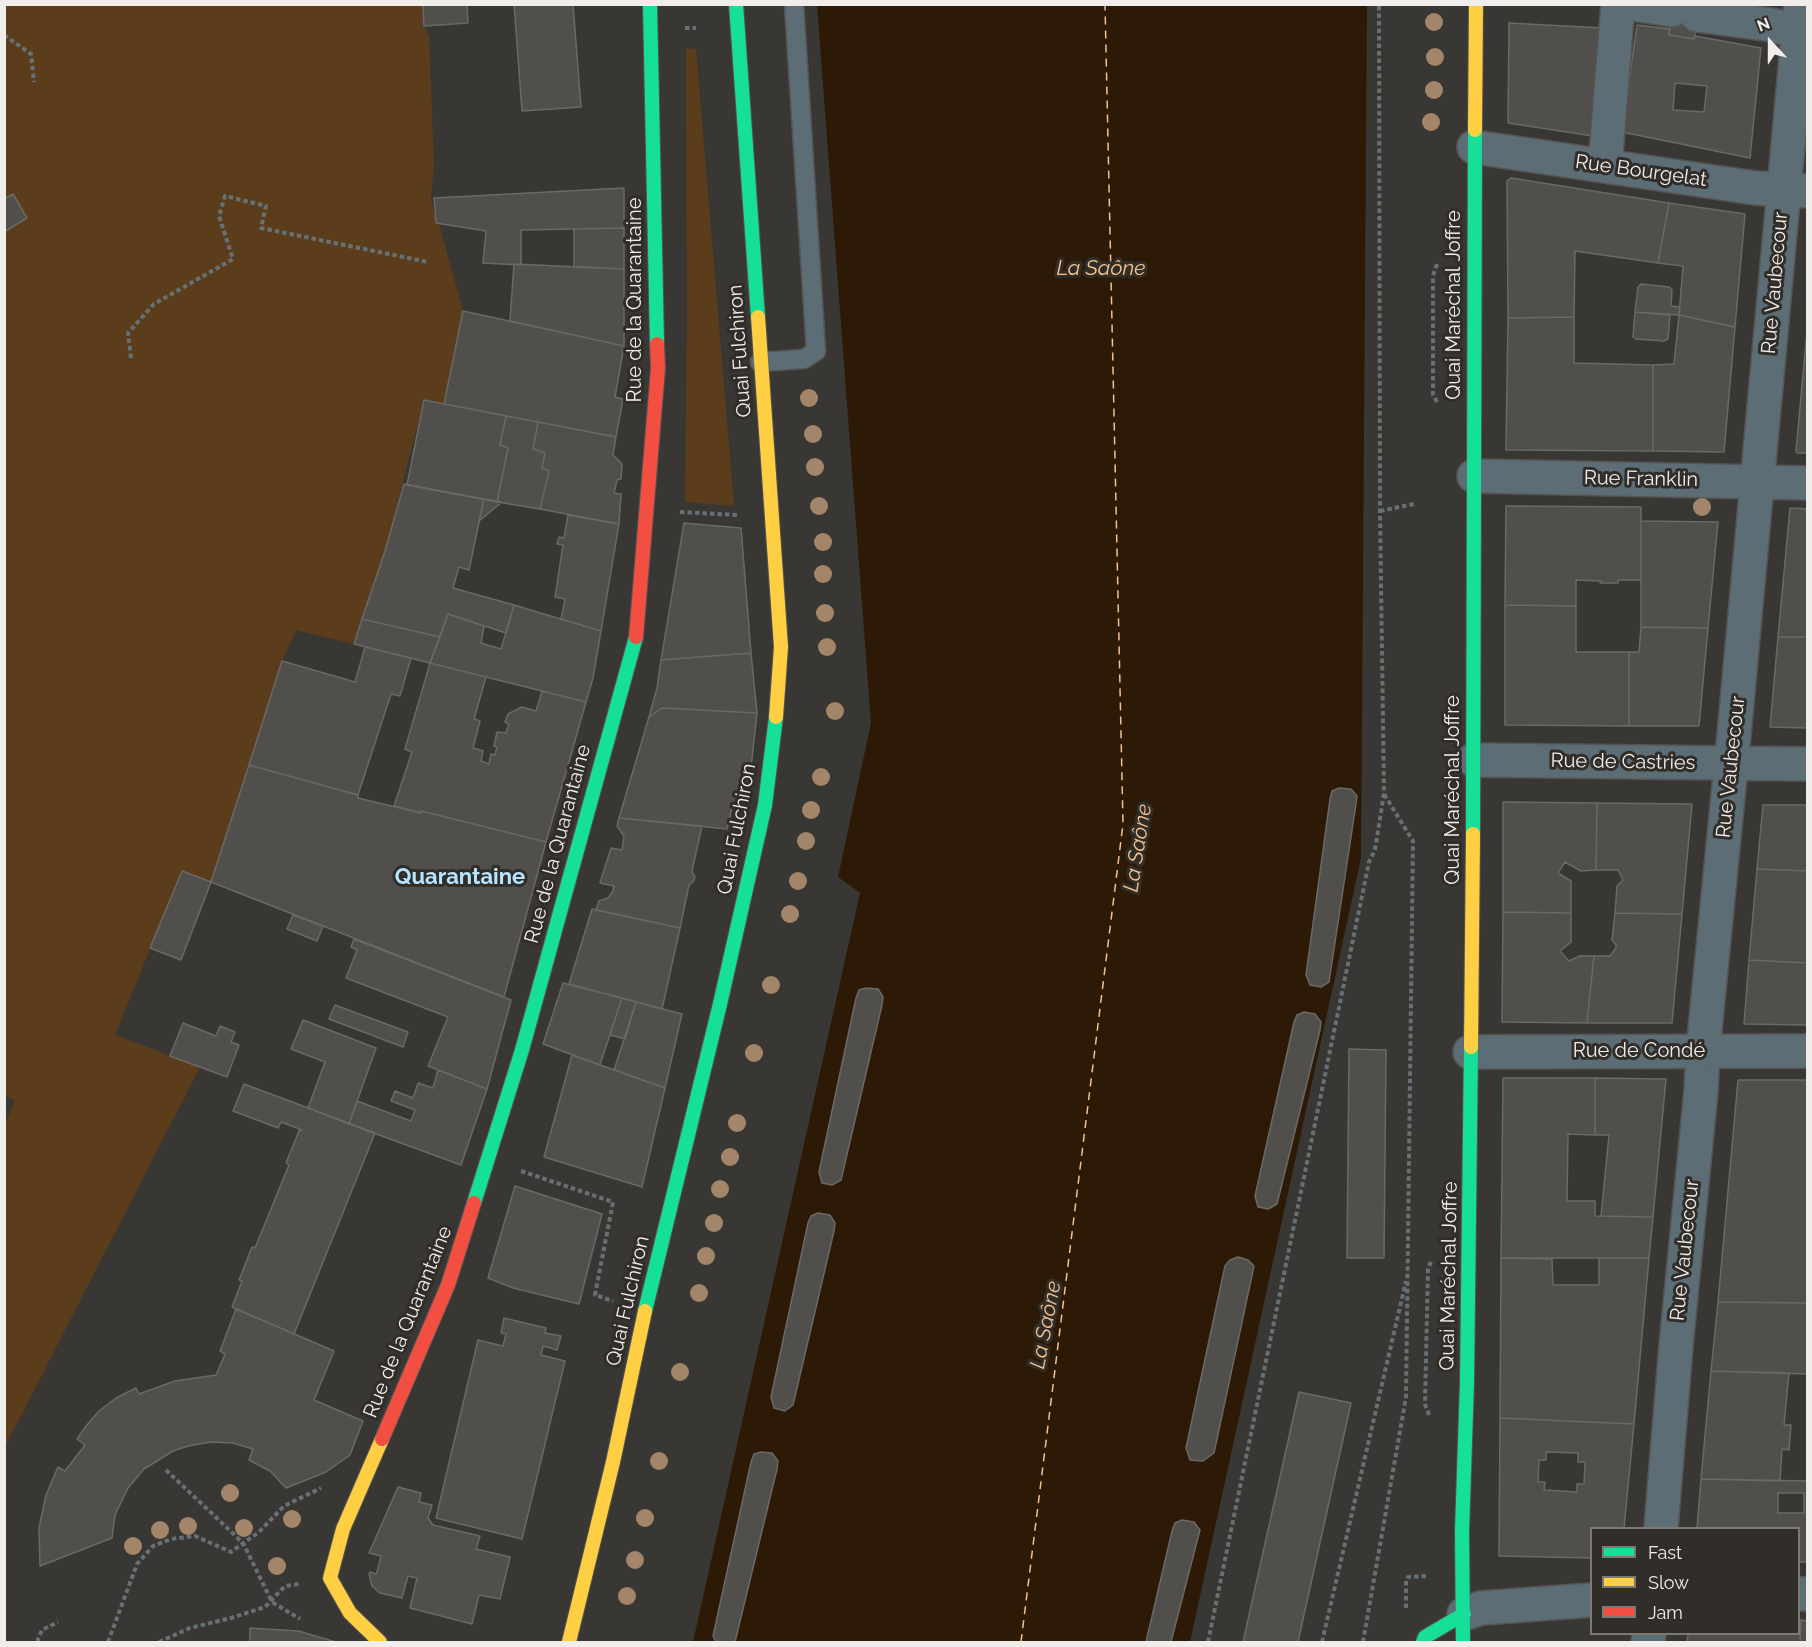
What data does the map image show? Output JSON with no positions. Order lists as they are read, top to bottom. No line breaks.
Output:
{"streets":{"main road":["Rue de la Quarantaine","Quai Maréchal Joffre","Quai Fulchiron"],"street":["Rue Bourgelat","Rue Vaubecour","Rue Franklin","Rue de Castries","Rue de Condé"]},"crossings":[["Rue Bourgelat","Rue Vaubecour"],["Rue Bourgelat","Quai Maréchal Joffre"],["Rue Vaubecour","Rue Franklin"],["Rue Vaubecour","Rue de Castries"],["Rue Vaubecour","Rue de Condé"],["Quai Maréchal Joffre","Rue Franklin"],["Quai Maréchal Joffre","Rue de Castries"],["Quai Maréchal Joffre","Rue de Condé"]],"districts":["Quarantaine"],"water":["La Saône"],"legend":["Fast","Slow","Jam"],"north":"top"}
